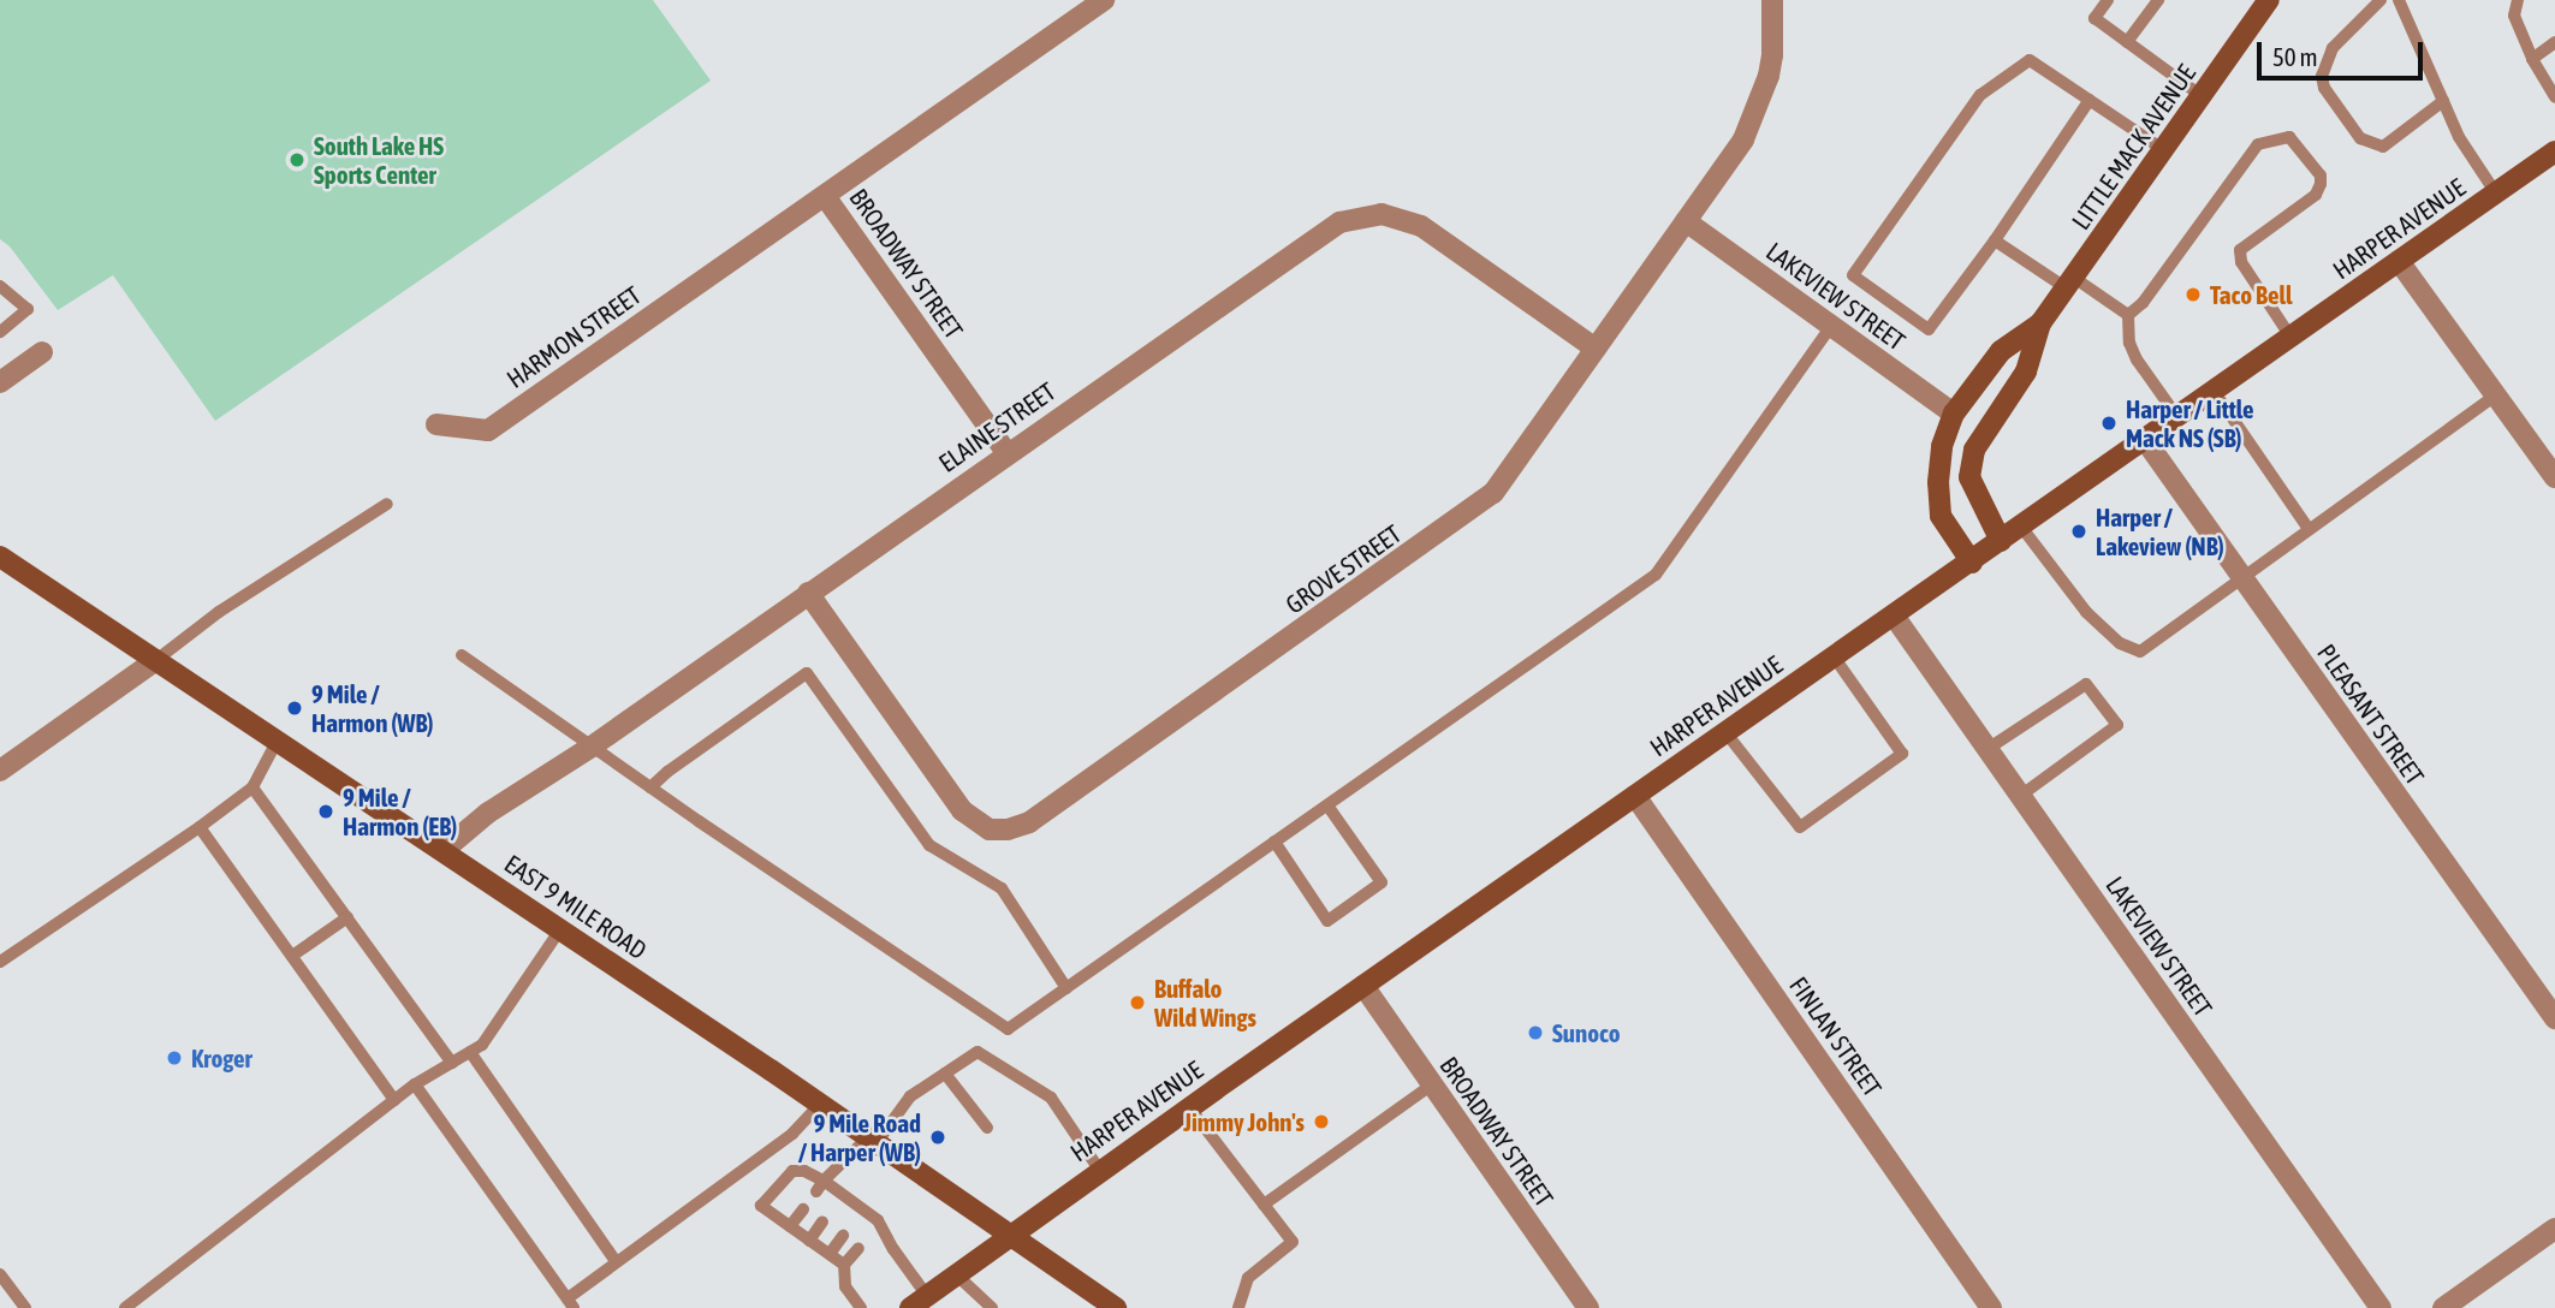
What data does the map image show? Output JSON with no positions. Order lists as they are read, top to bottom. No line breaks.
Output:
{"streets":{"main road":["LITTLE MACK AVENUE","HARPER AVENUE","EAST 9 MILE ROAD"],"street":["BROADWAY STREET","LAKEVIEW STREET","HARMON STREET","ELAINE STREET","GROVE STREET","PLEASANT STREET","FINLAN STREET"]},"crossings":[["LITTLE MACK AVENUE","HARPER AVENUE"],["LITTLE MACK AVENUE","LAKEVIEW STREET"],["HARPER AVENUE","BROADWAY STREET"],["HARPER AVENUE","LAKEVIEW STREET"],["HARPER AVENUE","PLEASANT STREET"],["HARPER AVENUE","EAST 9 MILE ROAD"],["HARPER AVENUE","FINLAN STREET"],["BROADWAY STREET","HARMON STREET"],["BROADWAY STREET","ELAINE STREET"],["LAKEVIEW STREET","GROVE STREET"],["ELAINE STREET","GROVE STREET"],["ELAINE STREET","EAST 9 MILE ROAD"]],"places":["South Lake HS Sports Center","Taco Bell","Harper / Little Mack NS (SB)","Harper / Lakeview (NB)","9 Mile / Harmon (WB)","9 Mile / Harmon (EB)","Buffalo Wild Wings","Sunoco","Kroger","Jimmy John's","9 Mile Road / Harper (WB)"],"scale_bar":"50 m"}
